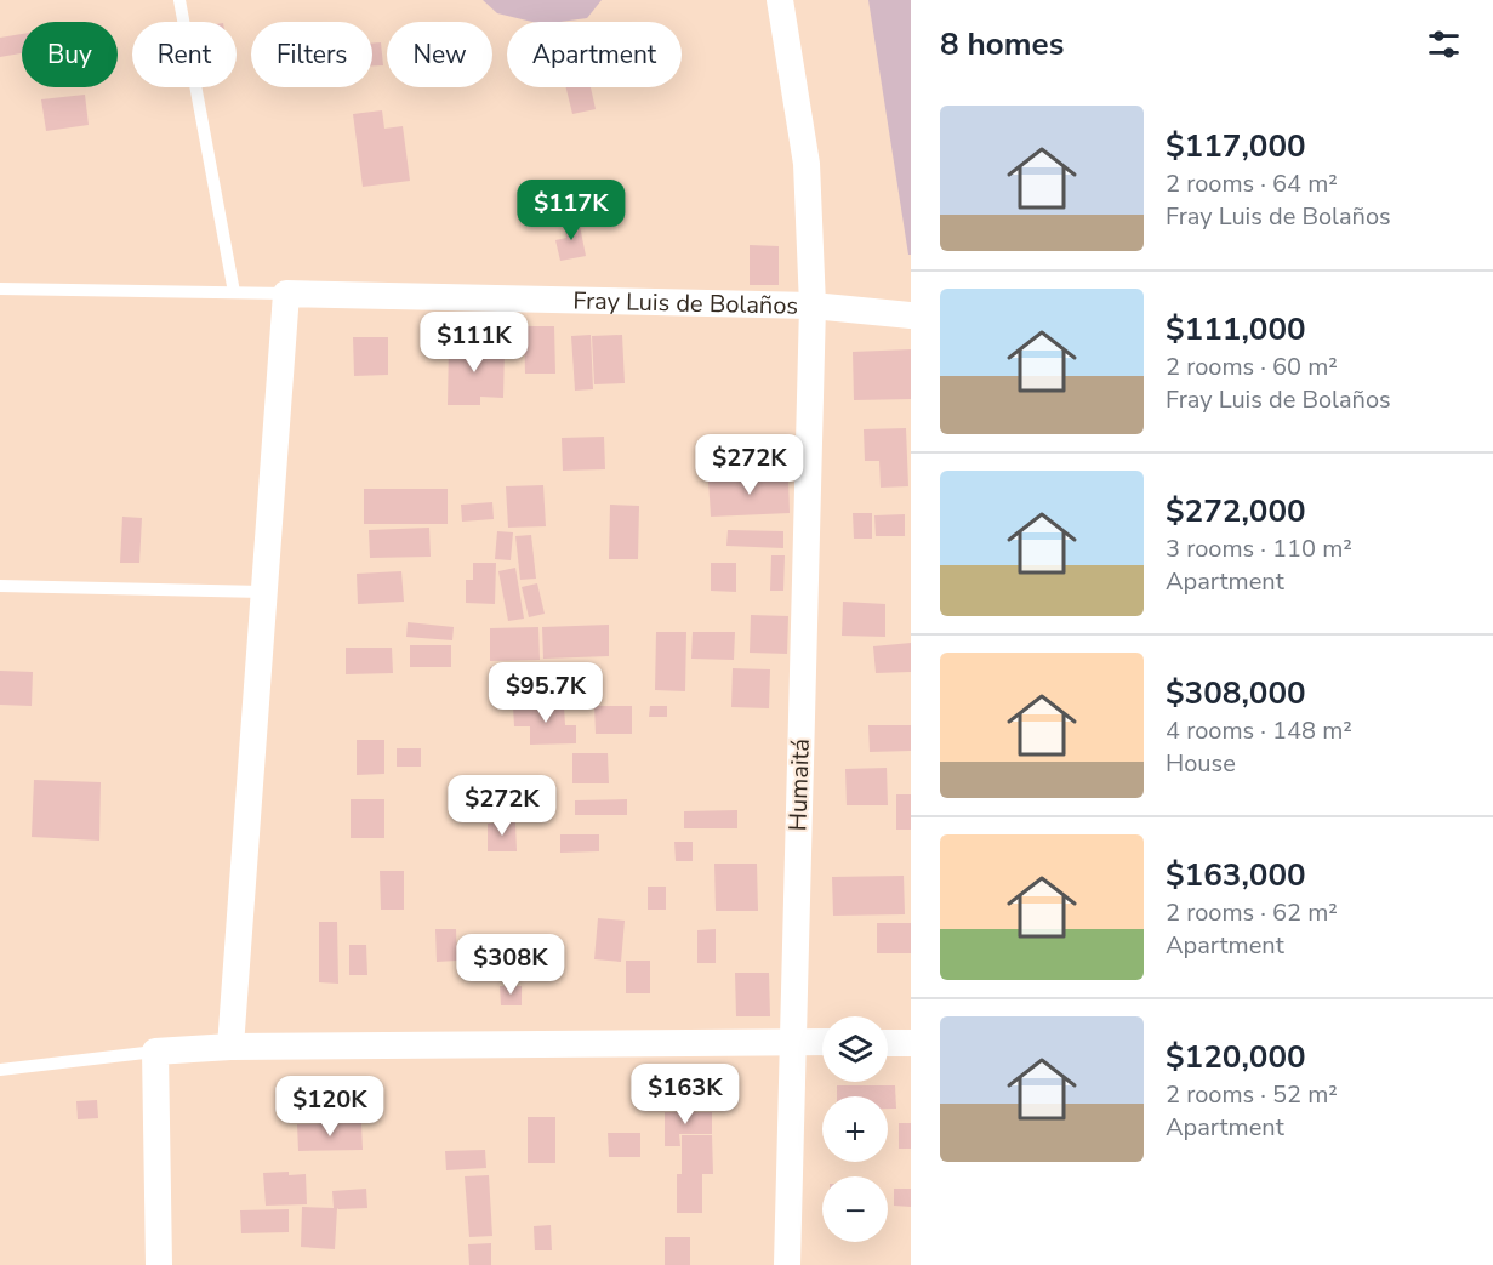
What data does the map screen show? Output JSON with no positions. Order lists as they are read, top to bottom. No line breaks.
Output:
{"streets":{"street":["Fray Luis de Bolaños","Humaitá"]},"crossings":[["Fray Luis de Bolaños","Humaitá"]],"page":{"heading":"8 homes","chip":["Buy","Rent","Filters","New","Apartment"],"list":[{"name":"$117,000","note":"2 rooms · 64 m² · Fray Luis de Bolaños"},{"name":"$111,000","note":"2 rooms · 60 m² · Fray Luis de Bolaños"},{"name":"$272,000","note":"3 rooms · 110 m² · Apartment"},{"name":"$308,000","note":"4 rooms · 148 m² · House"},{"name":"$163,000","note":"2 rooms · 62 m² · Apartment"},{"name":"$120,000","note":"2 rooms · 52 m² · Apartment"}],"price":["$117K","$111K","$272K","$95.7K","$272K","$308K","$163K","$120K"],"map_buttons":["+","−"]}}
